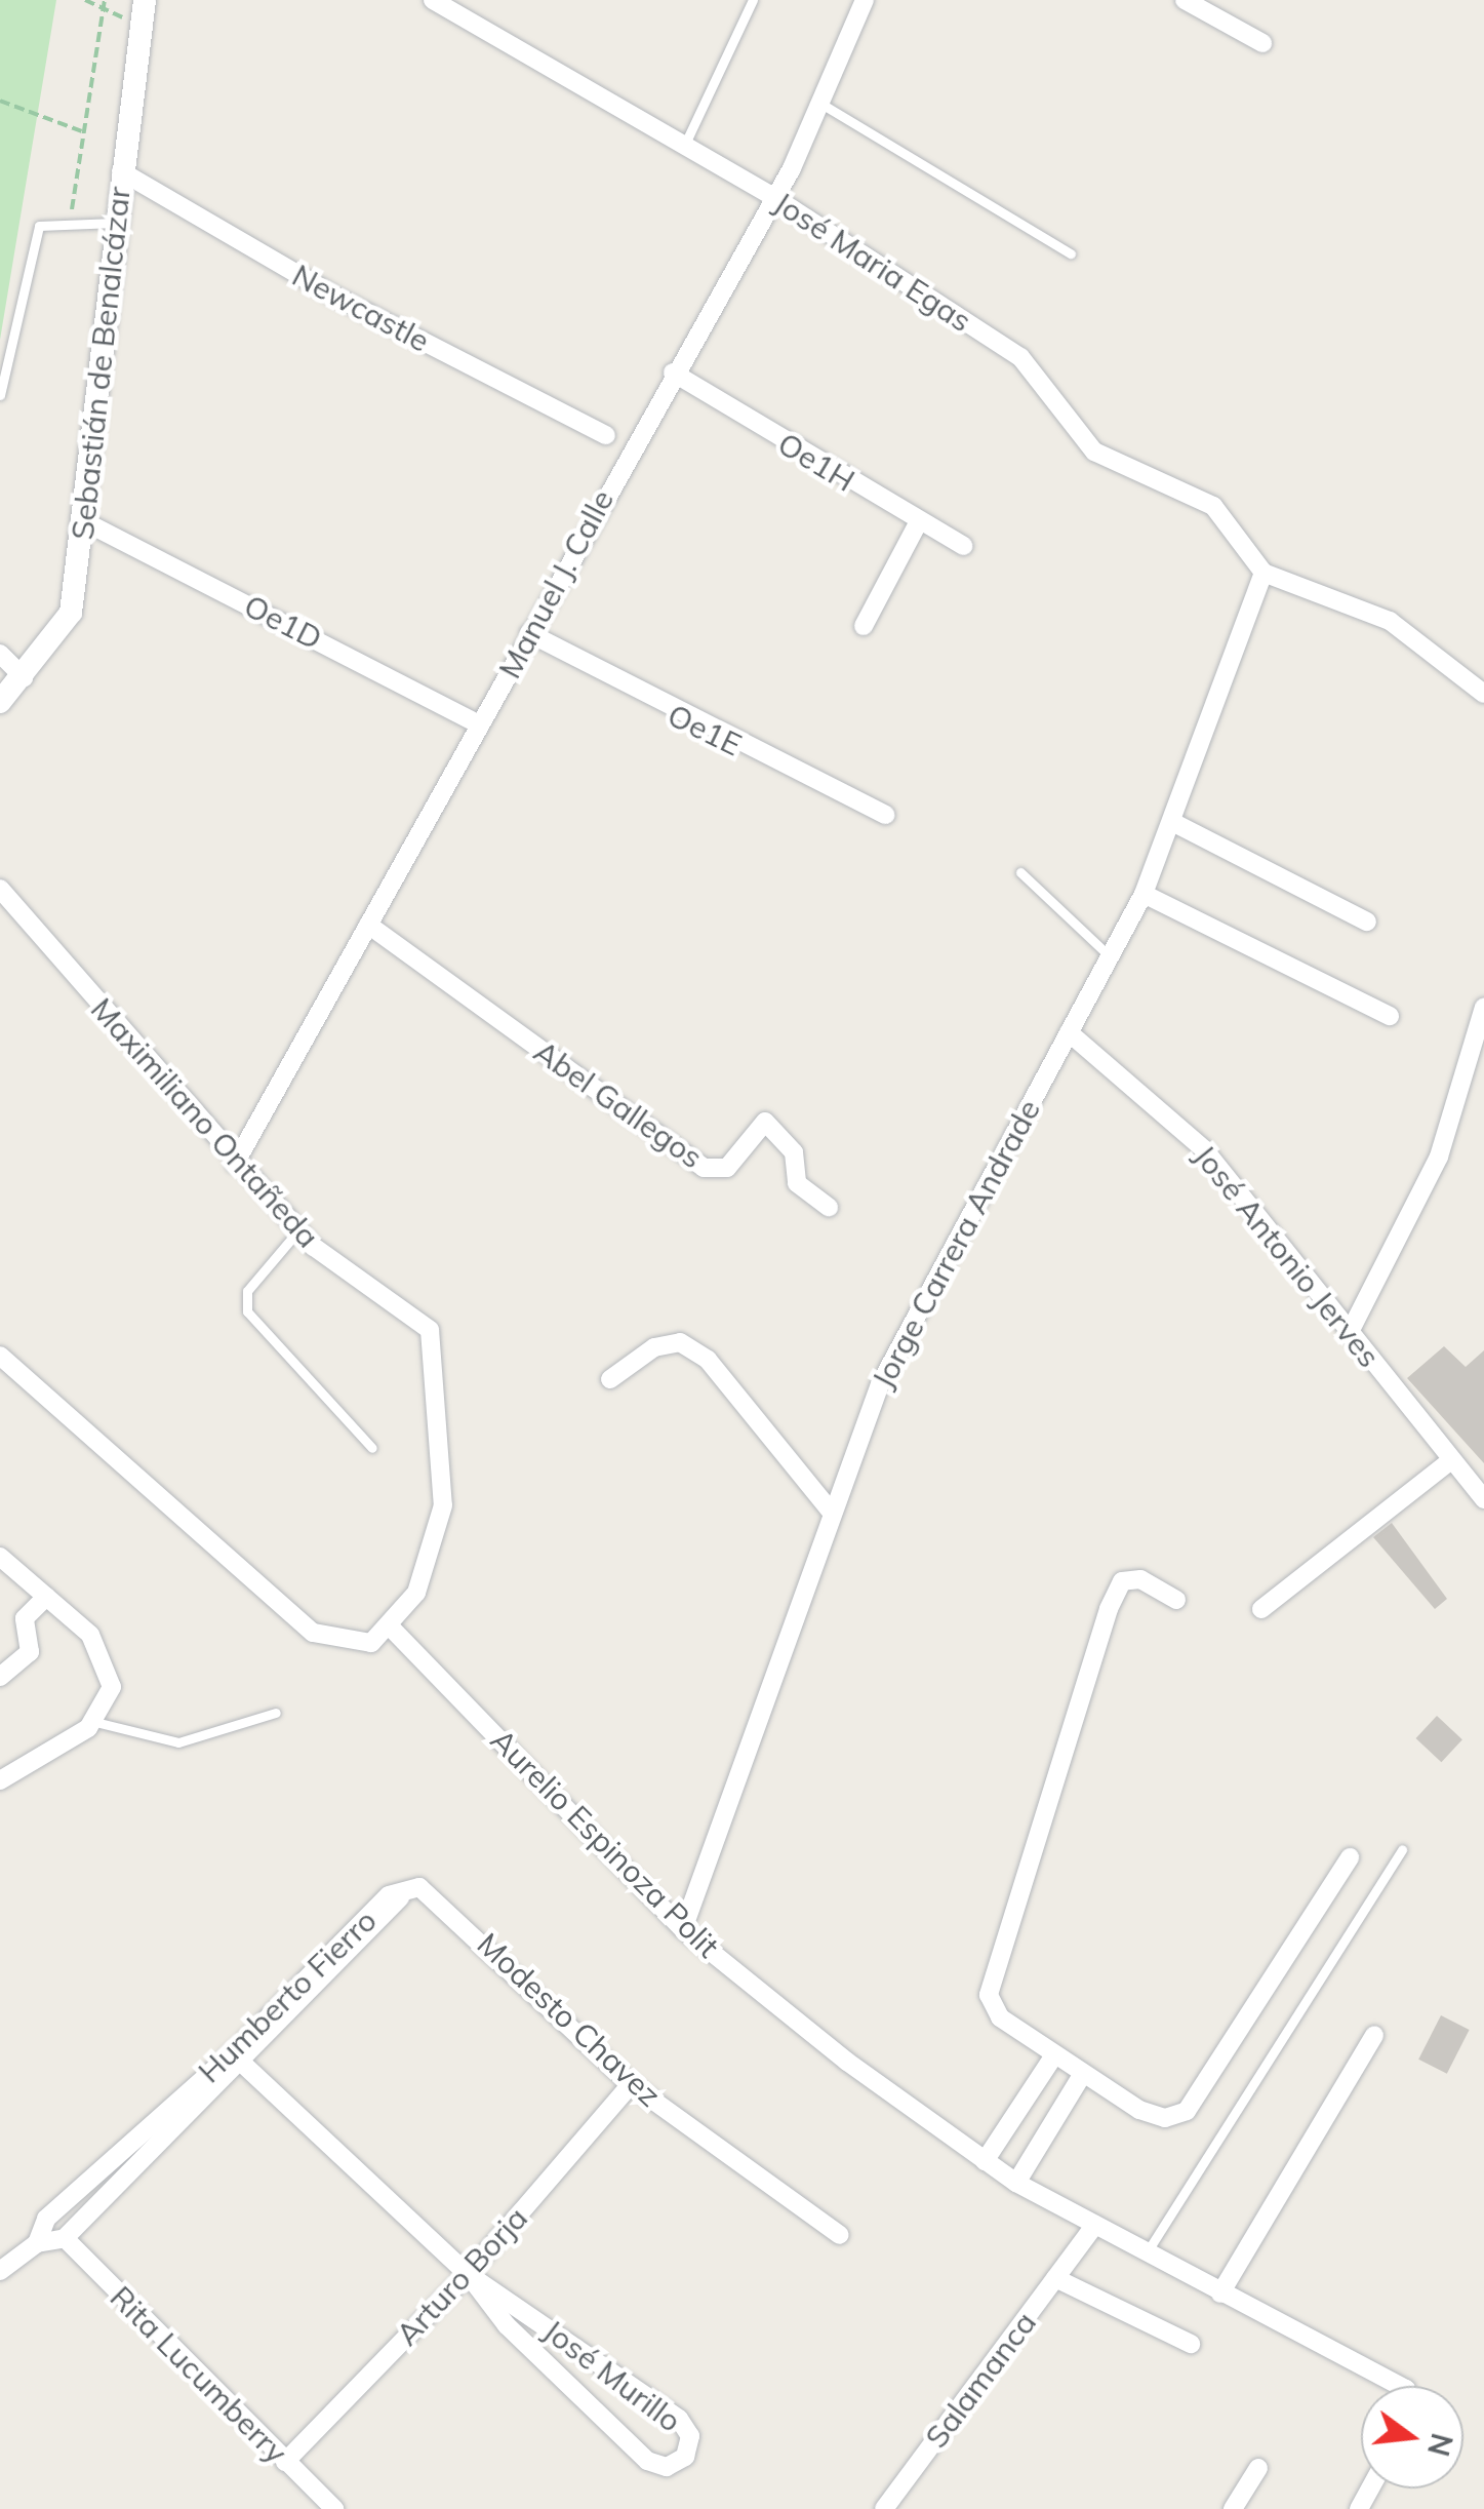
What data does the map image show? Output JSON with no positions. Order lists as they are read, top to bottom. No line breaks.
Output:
{"streets":{"main road":["Sebastián de Benalcázar"],"street":["José Maria Egas","Newcastle","Oe1H","Manuel J. Calle","Oe1D","Oe1E","Abel Gallegos","Maximiliano Ontañeda","Jorge Carrera Andrade","José Antonio Jerves","Aurelio Espinoza Polit","Humberto Fierro","Modesto Chavez","Arturo Borja","Rita Lucumberry","José Murillo","Salamanca"]},"crossings":[["José Maria Egas","Manuel J. Calle"],["José Maria Egas","Jorge Carrera Andrade"],["Newcastle","Sebastián de Benalcázar"],["Sebastián de Benalcázar","Oe1D"],["Oe1H","Manuel J. Calle"],["Manuel J. Calle","Oe1D"],["Manuel J. Calle","Oe1E"],["Manuel J. Calle","Abel Gallegos"],["Manuel J. Calle","Maximiliano Ontañeda"],["Maximiliano Ontañeda","Aurelio Espinoza Polit"],["Jorge Carrera Andrade","José Antonio Jerves"],["Jorge Carrera Andrade","Aurelio Espinoza Polit"],["Aurelio Espinoza Polit","Salamanca"],["Humberto Fierro","Modesto Chavez"],["Humberto Fierro","Rita Lucumberry"],["Humberto Fierro","José Murillo"],["Modesto Chavez","Arturo Borja"],["Arturo Borja","Rita Lucumberry"],["Arturo Borja","José Murillo"]],"north":"right"}
